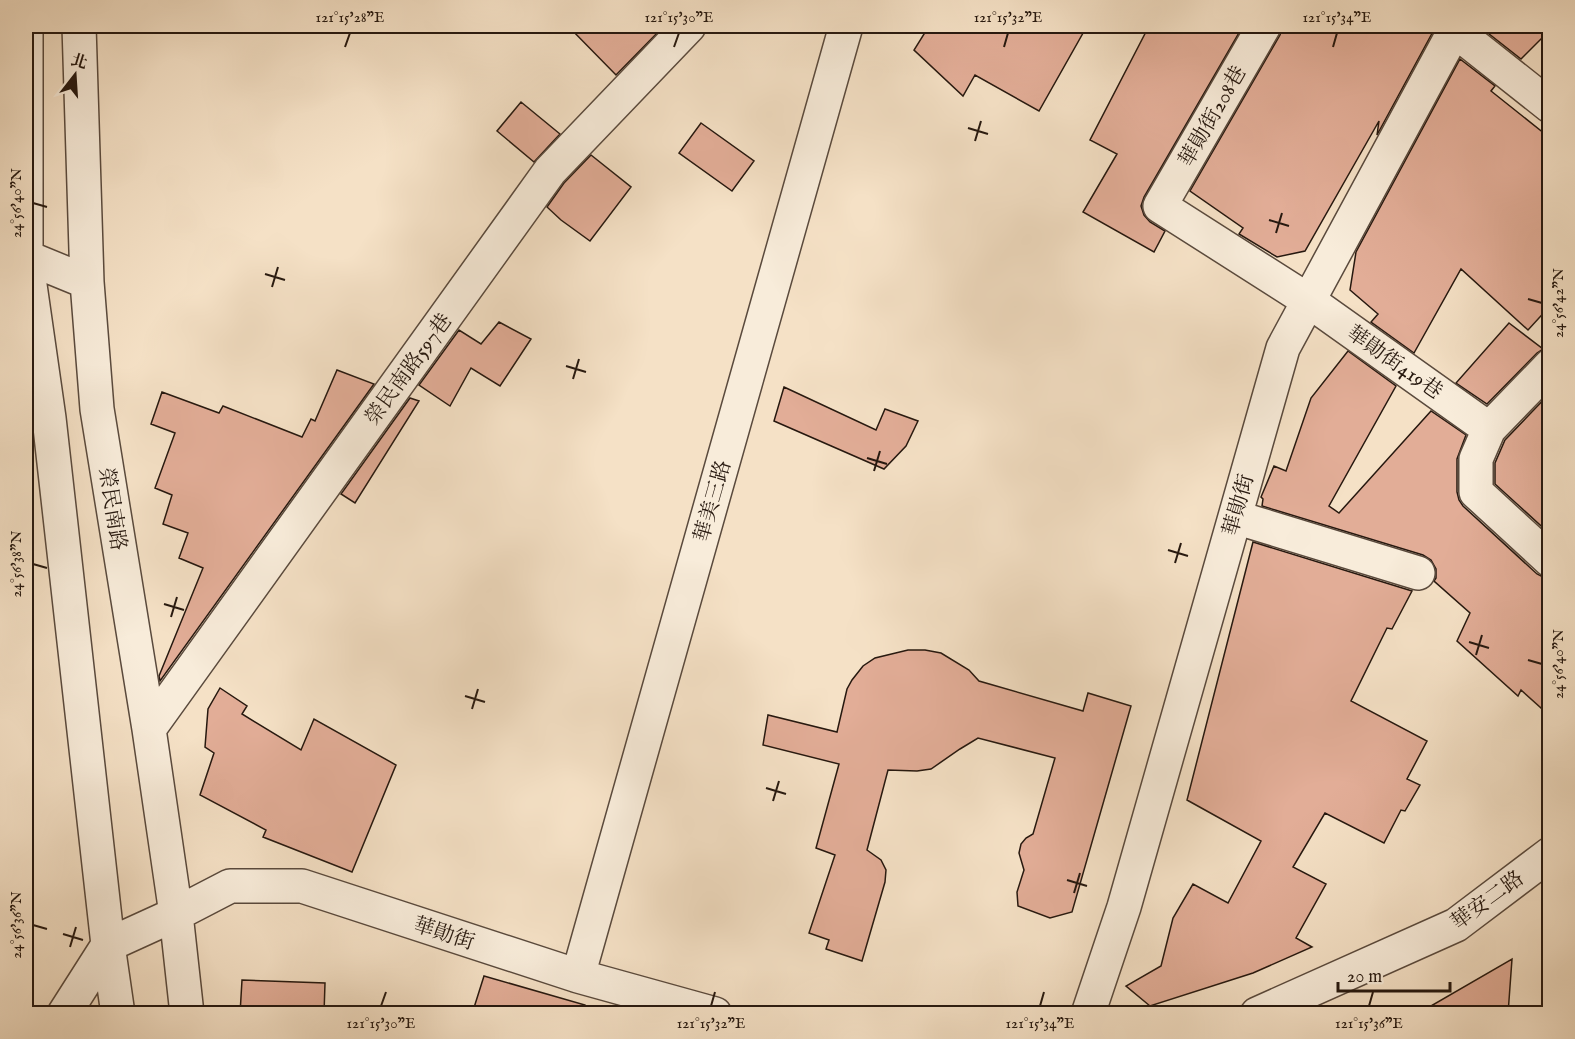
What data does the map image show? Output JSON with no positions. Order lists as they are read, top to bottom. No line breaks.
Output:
{"streets":{"street":["華勛街208巷","華勛街419巷","榮民南路597巷","華美三路","華勛街","榮民南路","華安二路"]},"crossings":[["華勛街208巷","華勛街419巷"],["華勛街419巷","華勛街"],["榮民南路597巷","榮民南路"],["華美三路","華勛街"],["華勛街","榮民南路"]],"scale_bar":"20 m","north":"top","coordinates":["121°15'28\"E","121°15'30\"E","121°15'32\"E","121°15'34\"E","24°56'40\"N","24°56'42\"N","24°56'38\"N","24°56'36\"N","121°15'36\"E"]}
